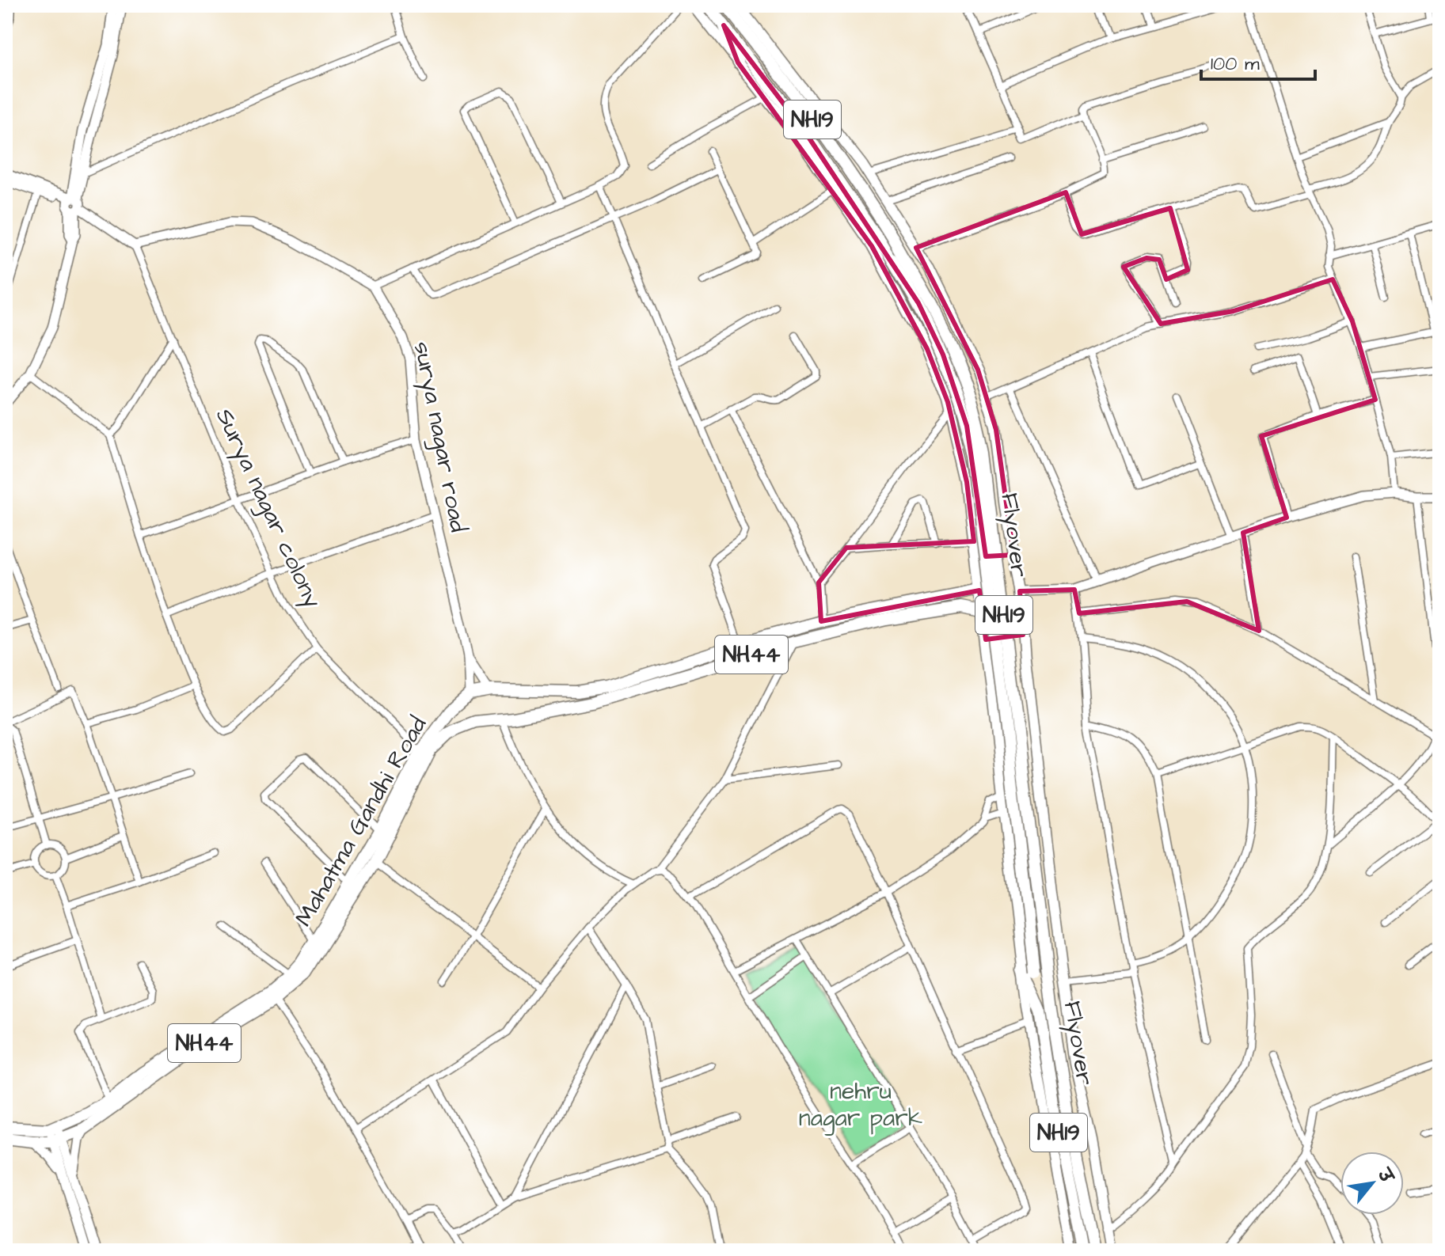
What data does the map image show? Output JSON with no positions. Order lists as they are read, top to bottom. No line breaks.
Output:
{"streets":{"highway":["NH19","Flyover","NH44","Mahatma Gandhi Road"],"street":["surya nagar road","Surya nagar colony"]},"crossings":[["NH19","Flyover"],["surya nagar road","Surya nagar colony"],["surya nagar road","NH44"],["surya nagar road","Mahatma Gandhi Road"],["Surya nagar colony","Mahatma Gandhi Road"],["NH44","Mahatma Gandhi Road"]],"parks":["nehru nagar park"],"scale_bar":"100 m","north":"top right"}
